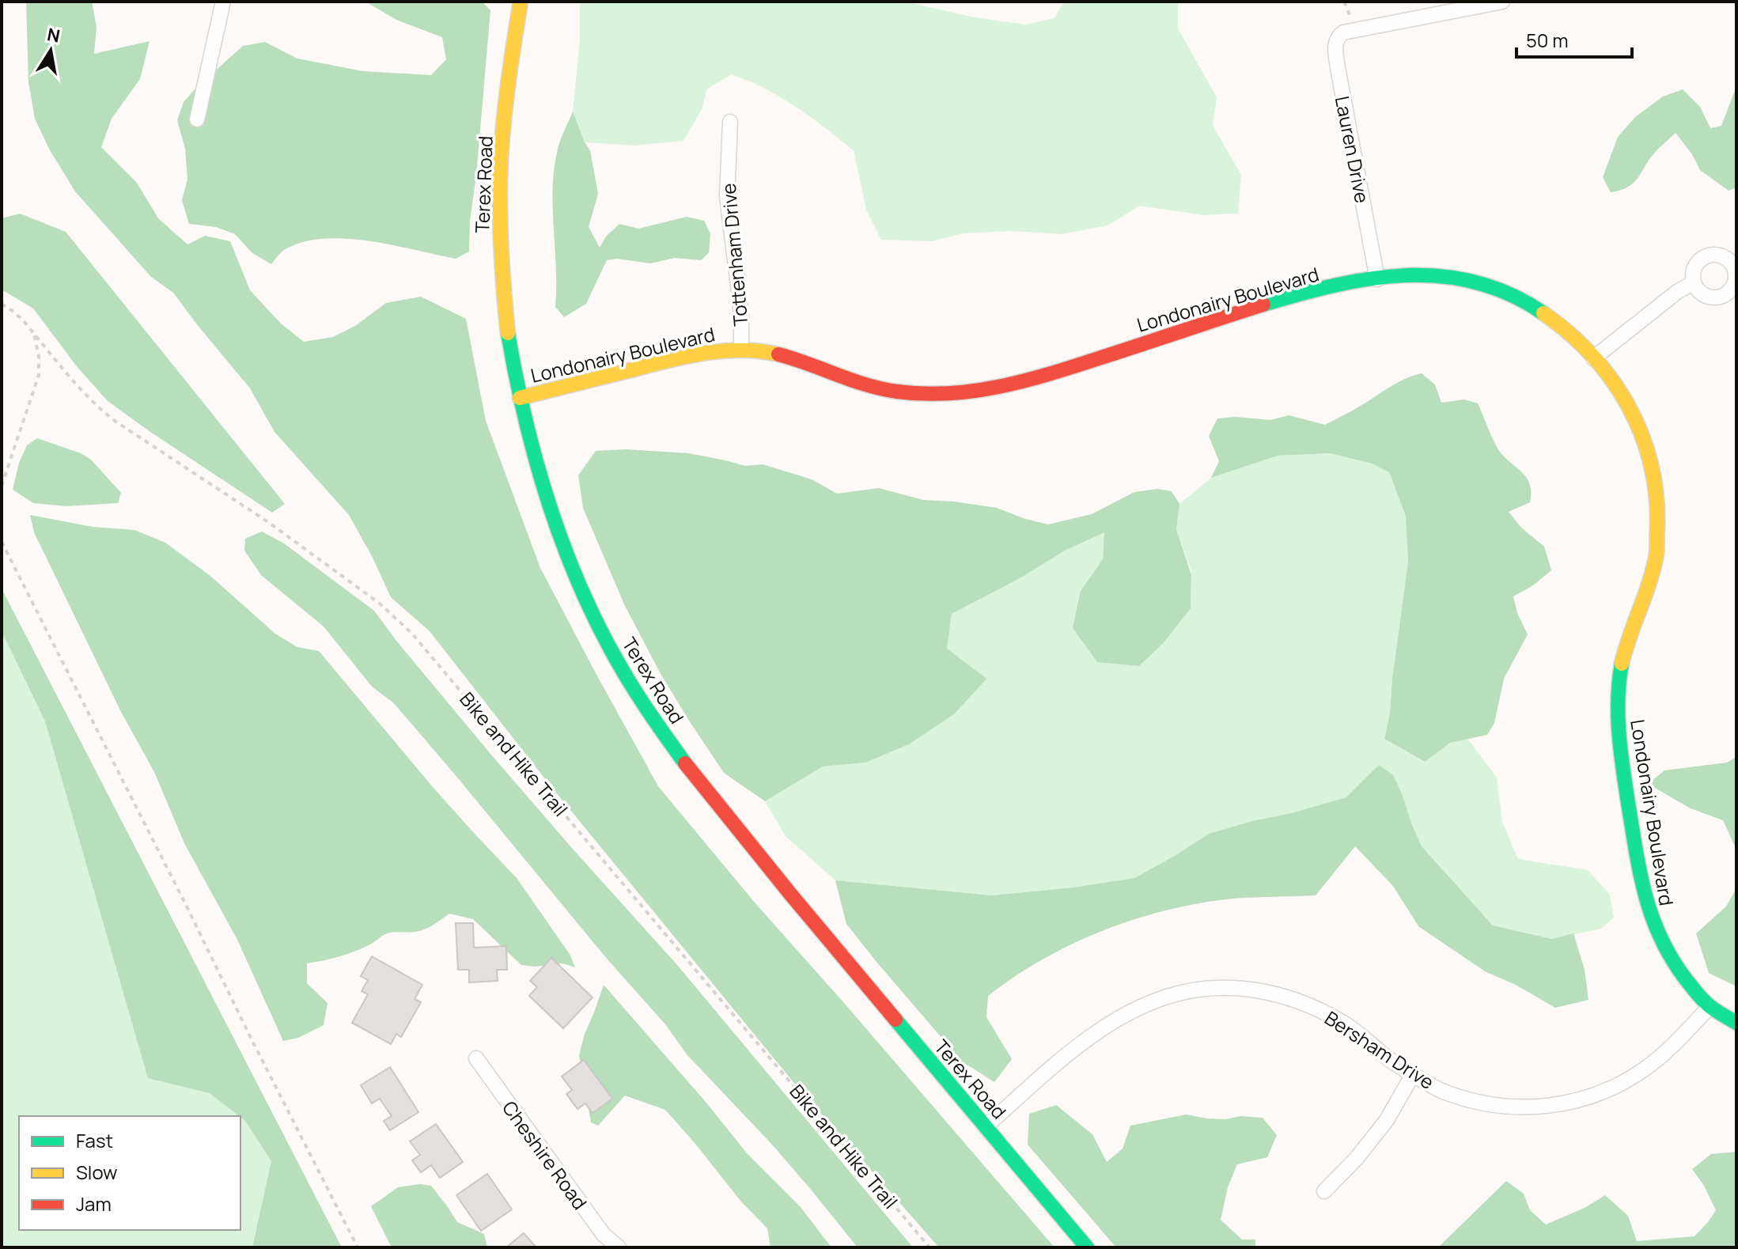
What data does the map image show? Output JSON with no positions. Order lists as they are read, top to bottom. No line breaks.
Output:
{"streets":{"street":["Lauren Drive","Terex Road","Tottenham Drive","Londonairy Boulevard","Bersham Drive","Cheshire Road"],"path":["Bike and Hike Trail"]},"crossings":[["Lauren Drive","Londonairy Boulevard"],["Terex Road","Londonairy Boulevard"],["Terex Road","Bersham Drive"],["Tottenham Drive","Londonairy Boulevard"],["Londonairy Boulevard","Bersham Drive"]],"legend":["Fast","Slow","Jam"],"scale_bar":"50 m","north":"top"}
